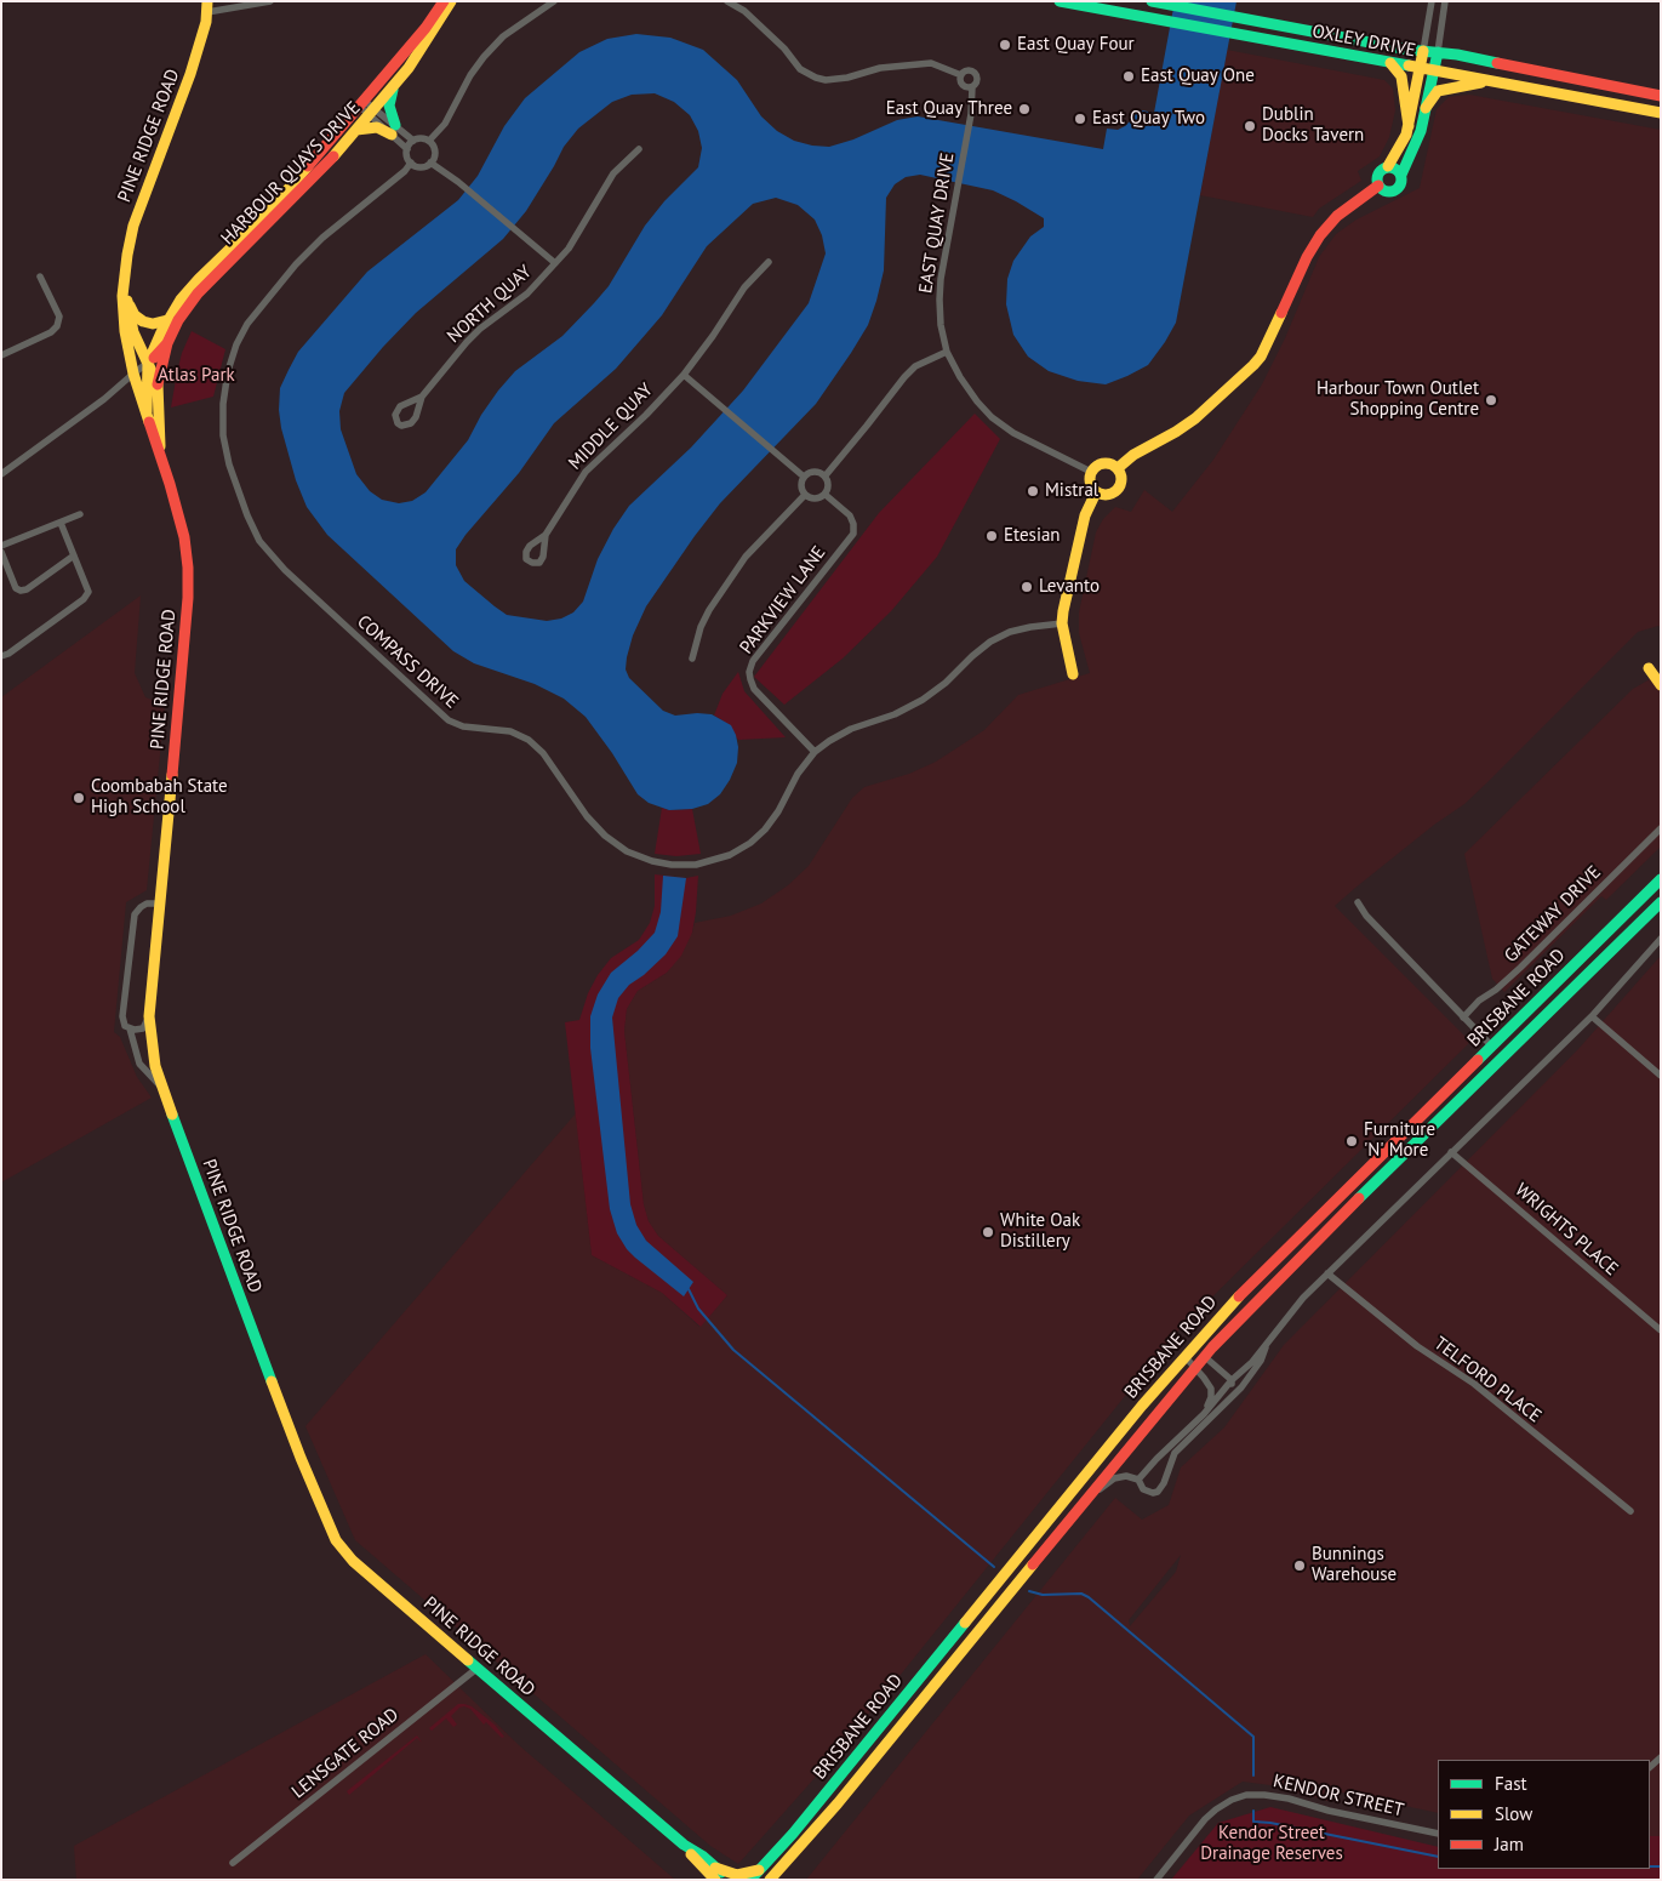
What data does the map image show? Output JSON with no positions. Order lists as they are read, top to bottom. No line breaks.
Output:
{"streets":{"main road":["OXLEY DRIVE","PINE RIDGE ROAD","HARBOUR QUAYS DRIVE","BRISBANE ROAD"],"street":["EAST QUAY DRIVE","NORTH QUAY","MIDDLE QUAY","PARKVIEW LANE","COMPASS DRIVE","GATEWAY DRIVE","WRIGHTS PLACE","TELFORD PLACE","LENSGATE ROAD","KENDOR STREET"]},"crossings":[["PINE RIDGE ROAD","HARBOUR QUAYS DRIVE"],["PINE RIDGE ROAD","LENSGATE ROAD"],["NORTH QUAY","COMPASS DRIVE"],["PARKVIEW LANE","COMPASS DRIVE"]],"parks":["Atlas Park","Kendor Street Drainage Reserves"],"places":["East Quay Four","East Quay One","East Quay Three","East Quay Two","Dublin Docks Tavern","Harbour Town Outlet Shopping Centre","Mistral","Etesian","Levanto","Coombabah State High School","Furniture 'N' More","White Oak Distillery","Bunnings Warehouse"],"legend":["Fast","Slow","Jam"]}
